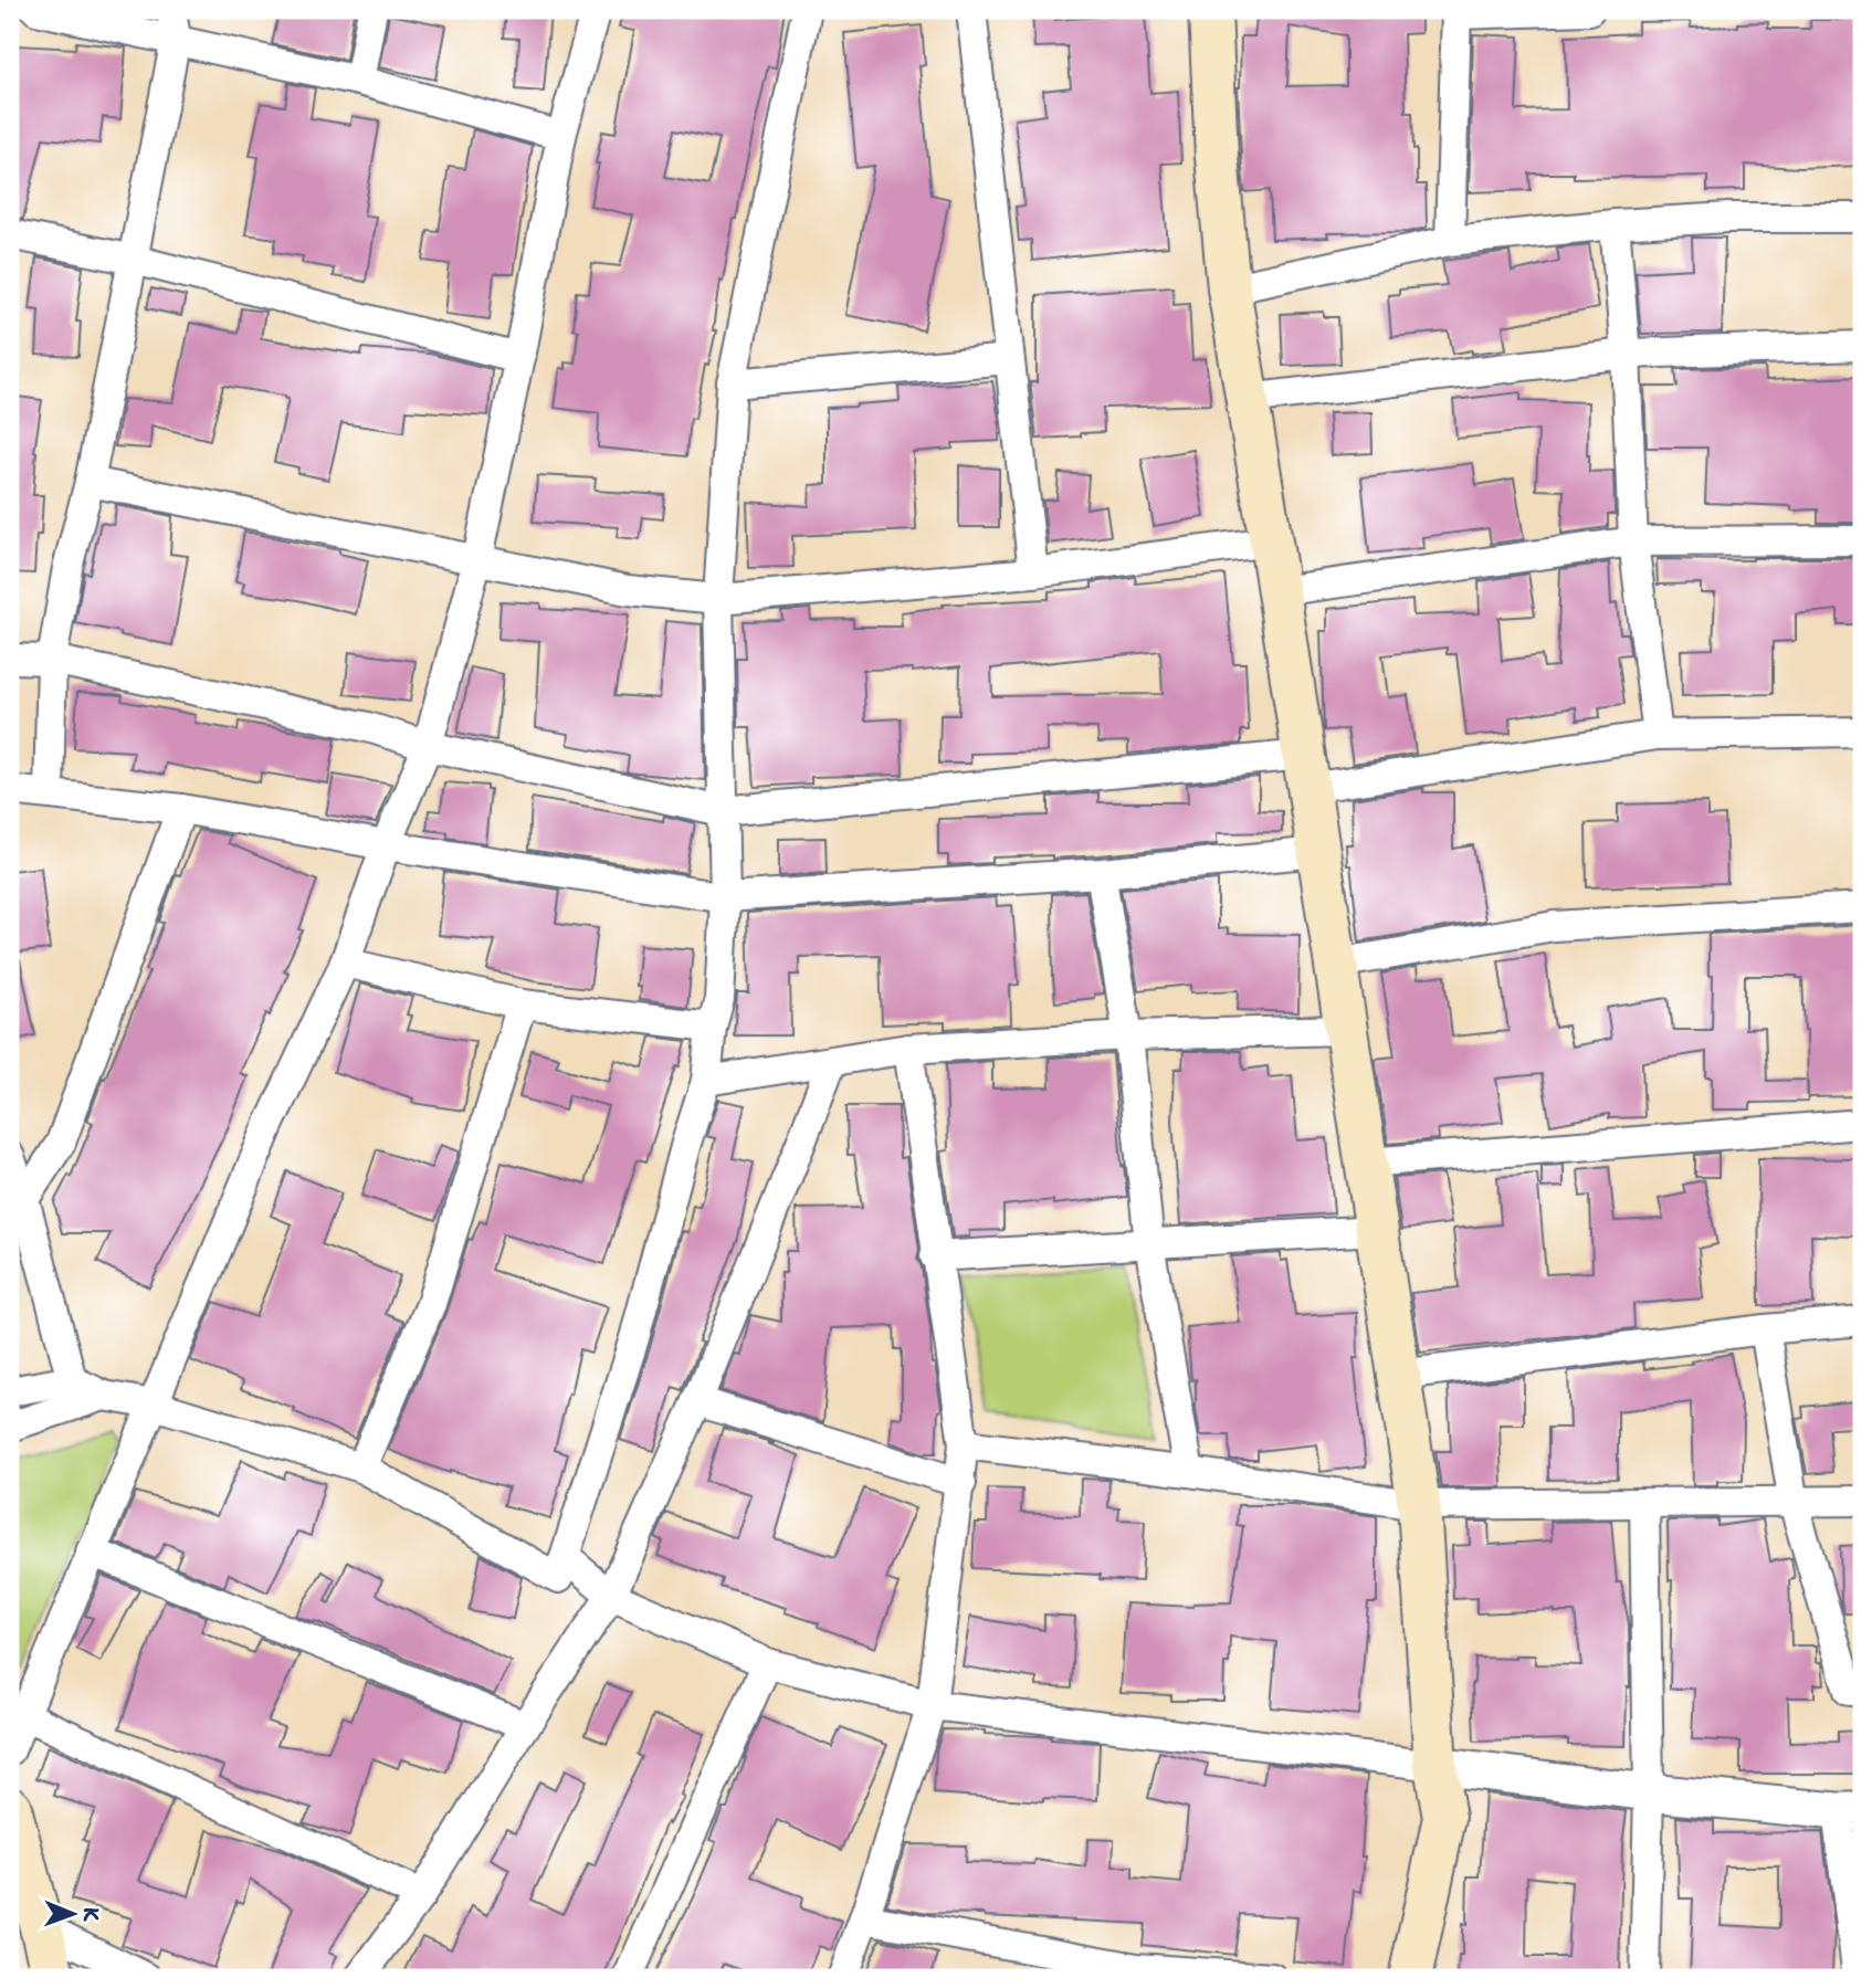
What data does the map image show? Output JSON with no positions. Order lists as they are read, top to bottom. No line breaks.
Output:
{"north":"right"}
